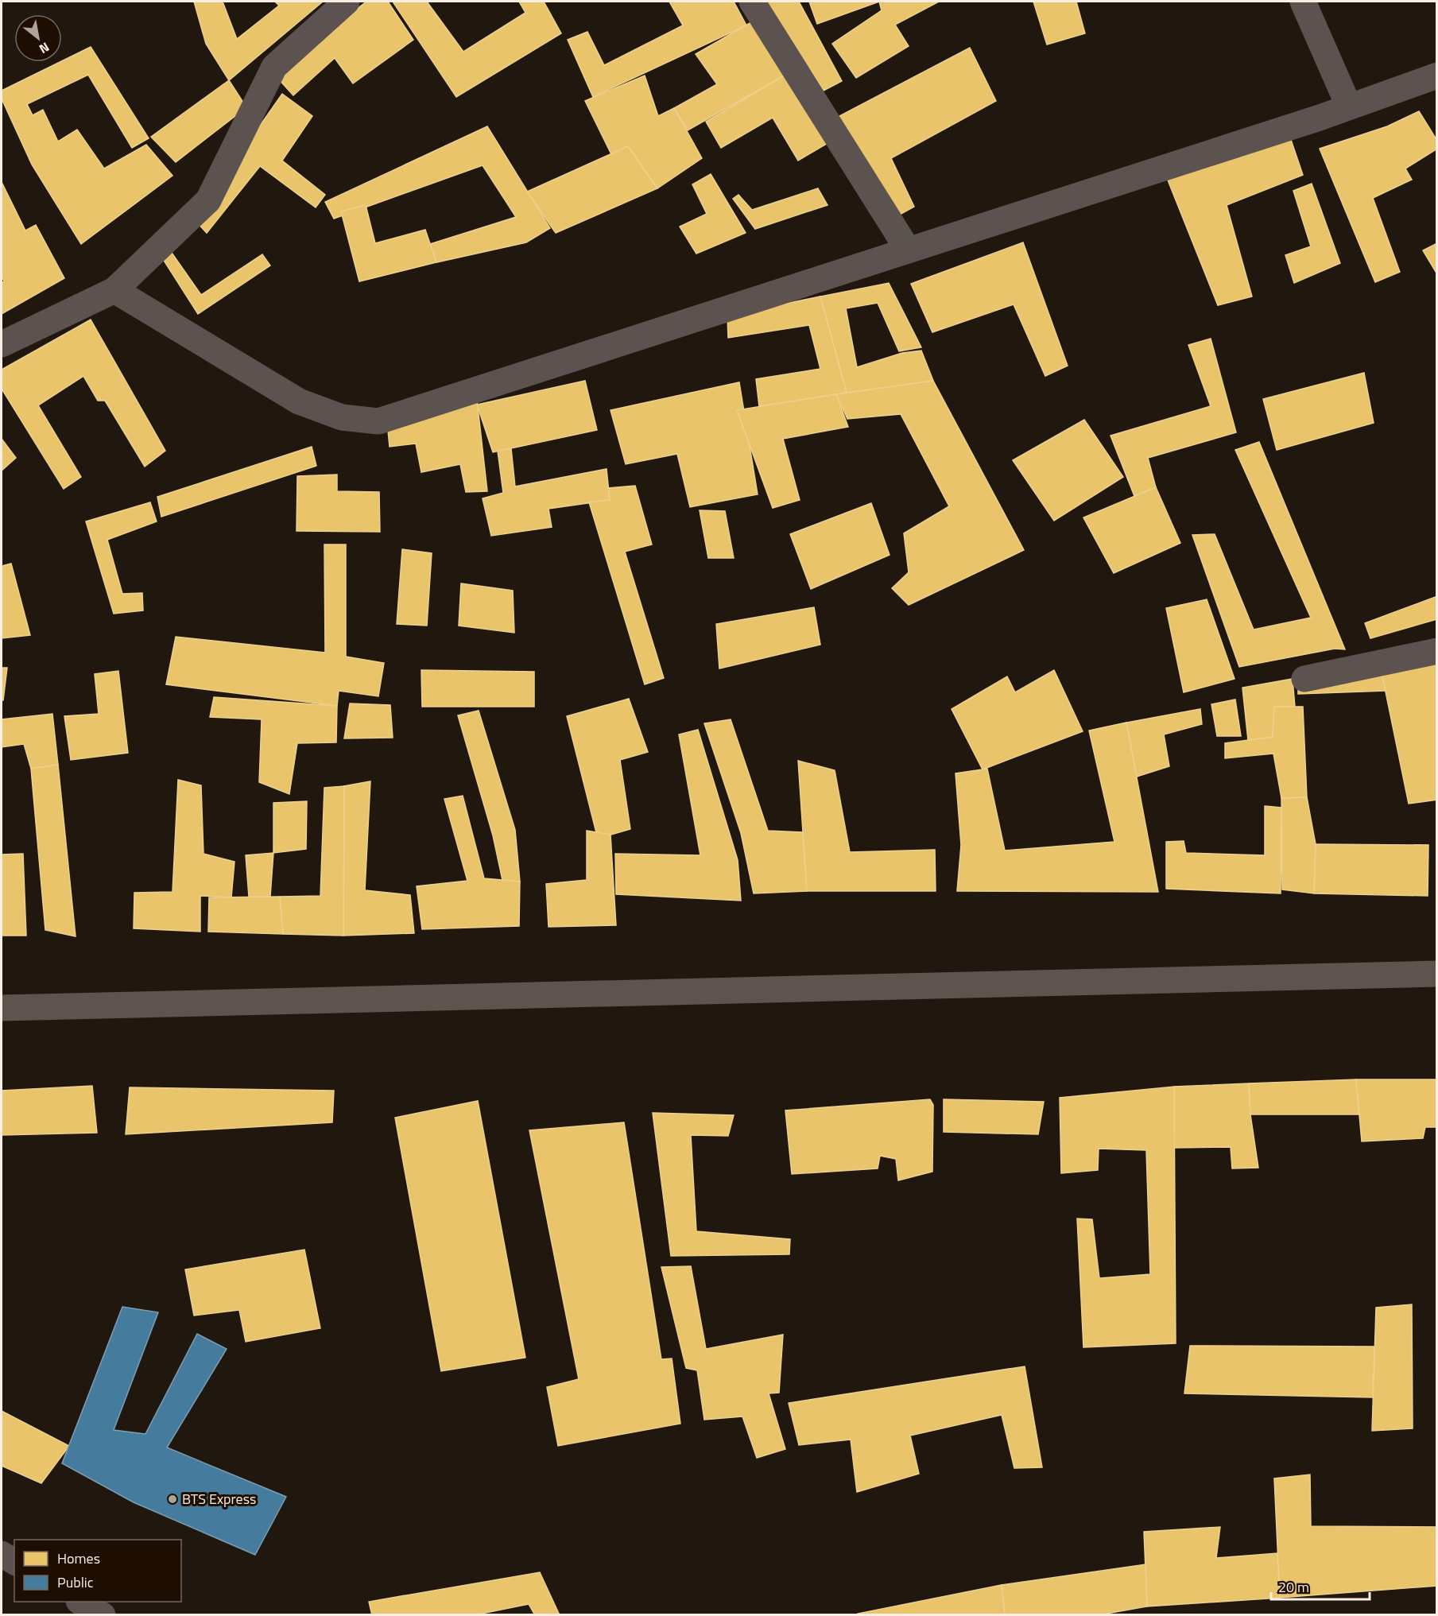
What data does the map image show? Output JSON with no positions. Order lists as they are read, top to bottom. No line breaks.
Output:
{"places":["BTS Express"],"legend":["Homes","Public"],"scale_bar":"20 m","north":"bottom right"}
